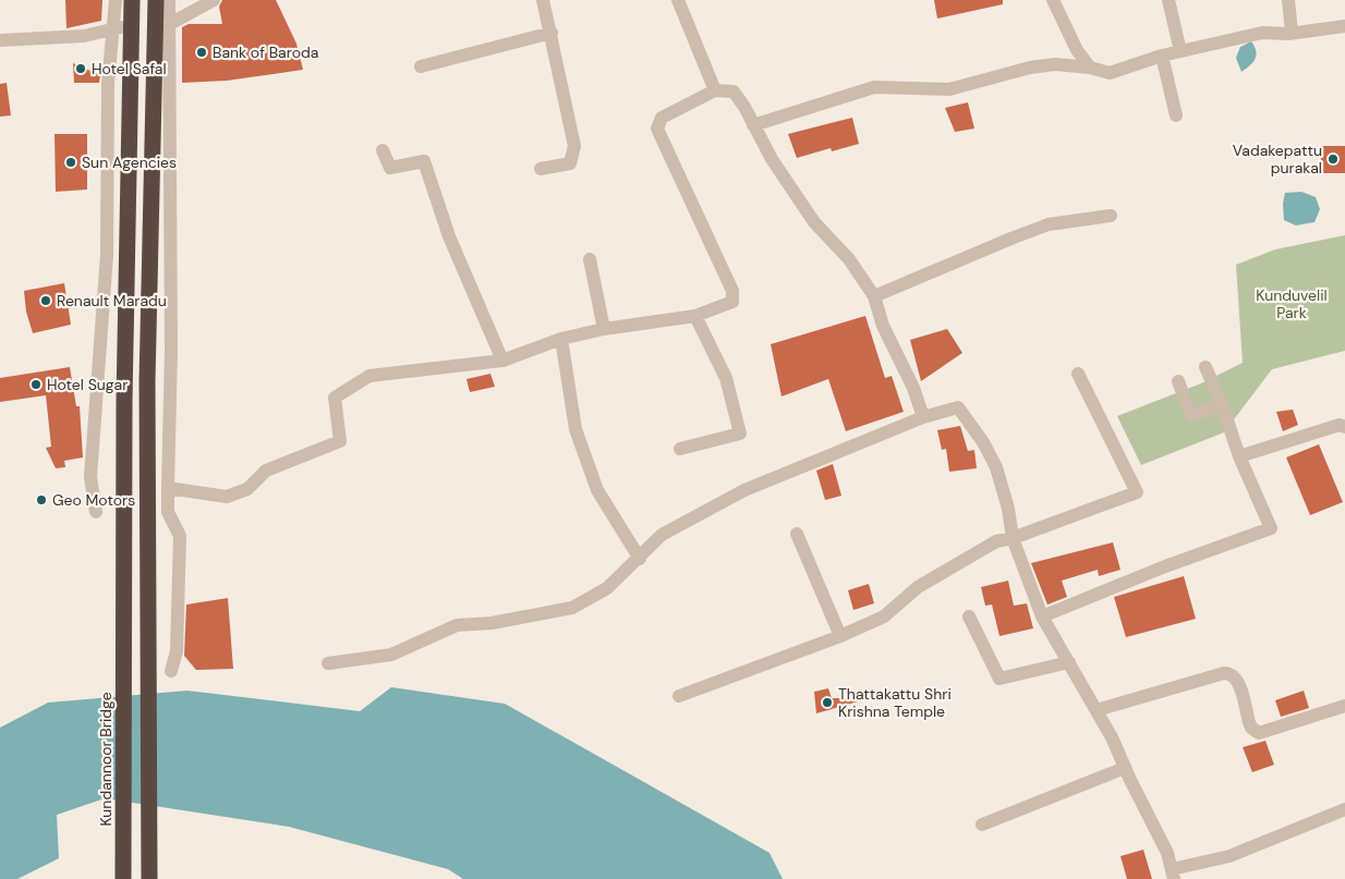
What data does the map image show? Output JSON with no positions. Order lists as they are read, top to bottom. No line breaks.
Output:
{"streets":{"highway":["Kundannoor Bridge"]},"parks":["Kunduvelil Park"],"places":["Bank of Baroda","Hotel Safal","Vadakepattu purakal","Sun Agencies","Renault Maradu","Hotel Sugar","Geo Motors","Thattakattu Shri Krishna Temple"]}
